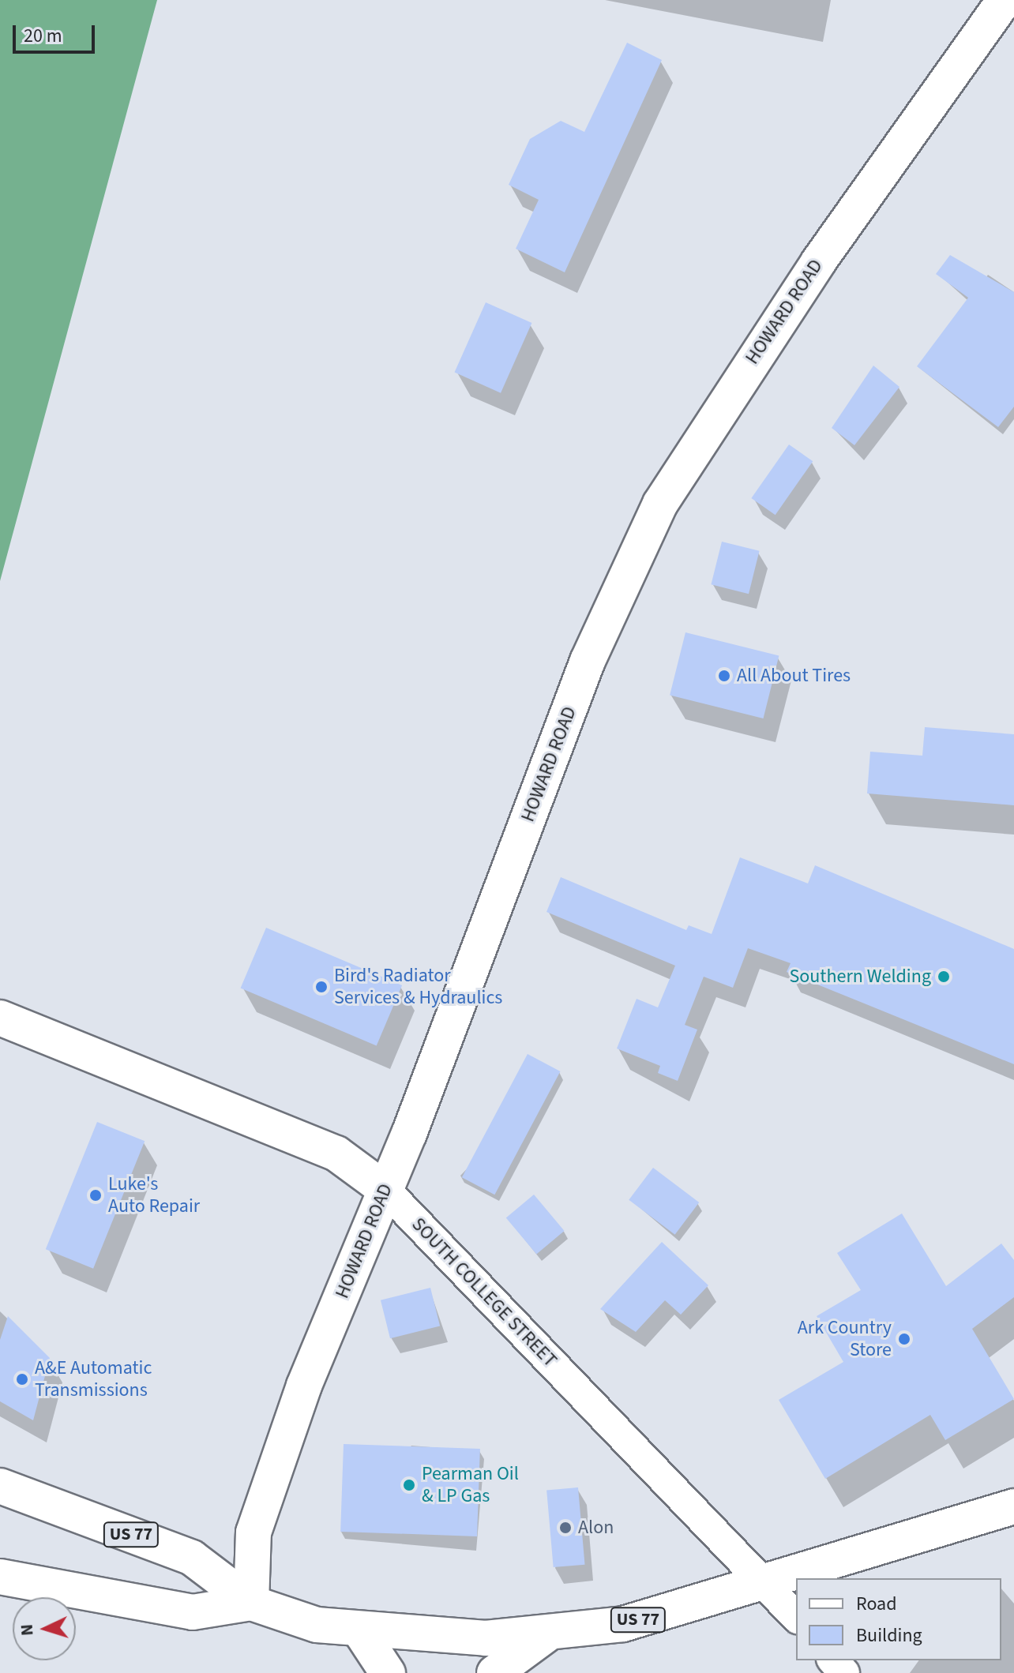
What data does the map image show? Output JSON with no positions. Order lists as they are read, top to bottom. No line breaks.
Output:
{"streets":{"main road":["HOWARD ROAD","SOUTH COLLEGE STREET","US 77"]},"crossings":[["HOWARD ROAD","SOUTH COLLEGE STREET"],["HOWARD ROAD","US 77"],["SOUTH COLLEGE STREET","US 77"]],"places":["All About Tires","Southern Welding","Bird's Radiator Services & Hydraulics","Luke's Auto Repair","Ark Country Store","A&E Automatic Transmissions","Pearman Oil & LP Gas","Alon"],"legend":["Road","Building"],"scale_bar":"20 m","north":"left"}
